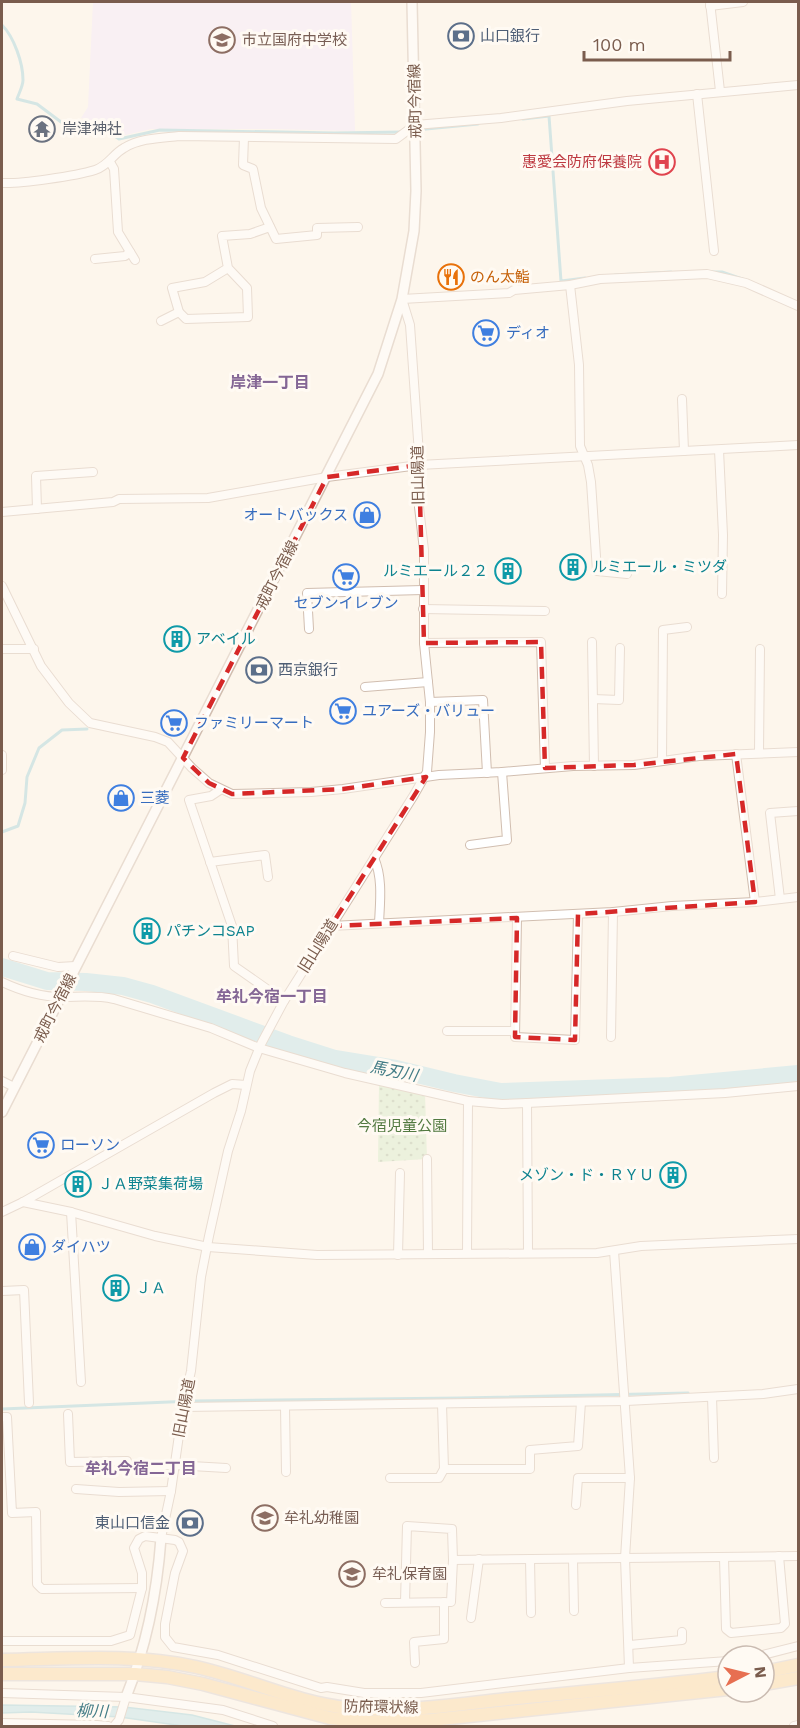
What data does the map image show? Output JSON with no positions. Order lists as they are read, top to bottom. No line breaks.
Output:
{"streets":{"main road":["防府環状線"],"street":["戒町今宿線","旧山陽道"]},"crossings":[["戒町今宿線","旧山陽道"],["旧山陽道","防府環状線"]],"districts":["岸津一丁目","牟礼今宿一丁目","牟礼今宿二丁目"],"water":["馬刃川","柳川"],"parks":["今宿児童公園"],"places":{"bank":["山口銀行","西京銀行","東山口信金"],"school or university":["市立国府中学校","牟礼幼稚園","牟礼保育園"],"temple":["岸津神社"],"hospital":["惠愛会防府保養院"],"restaurant":["のん太鮨"],"supermarket":["ディオ","セブンイレブン","ユアーズ・バリュー","ファミリーマート","ローソン"],"shop":["オートバックス","三菱","ダイハツ"],"building":["ルミエール・ミツダ","ルミエール２２","アベイル","パチンコSAP","メゾン・ド・ＲＹＵ","ＪＡ野菜集荷場","ＪＡ"]},"scale_bar":"100 m","north":"right"}
